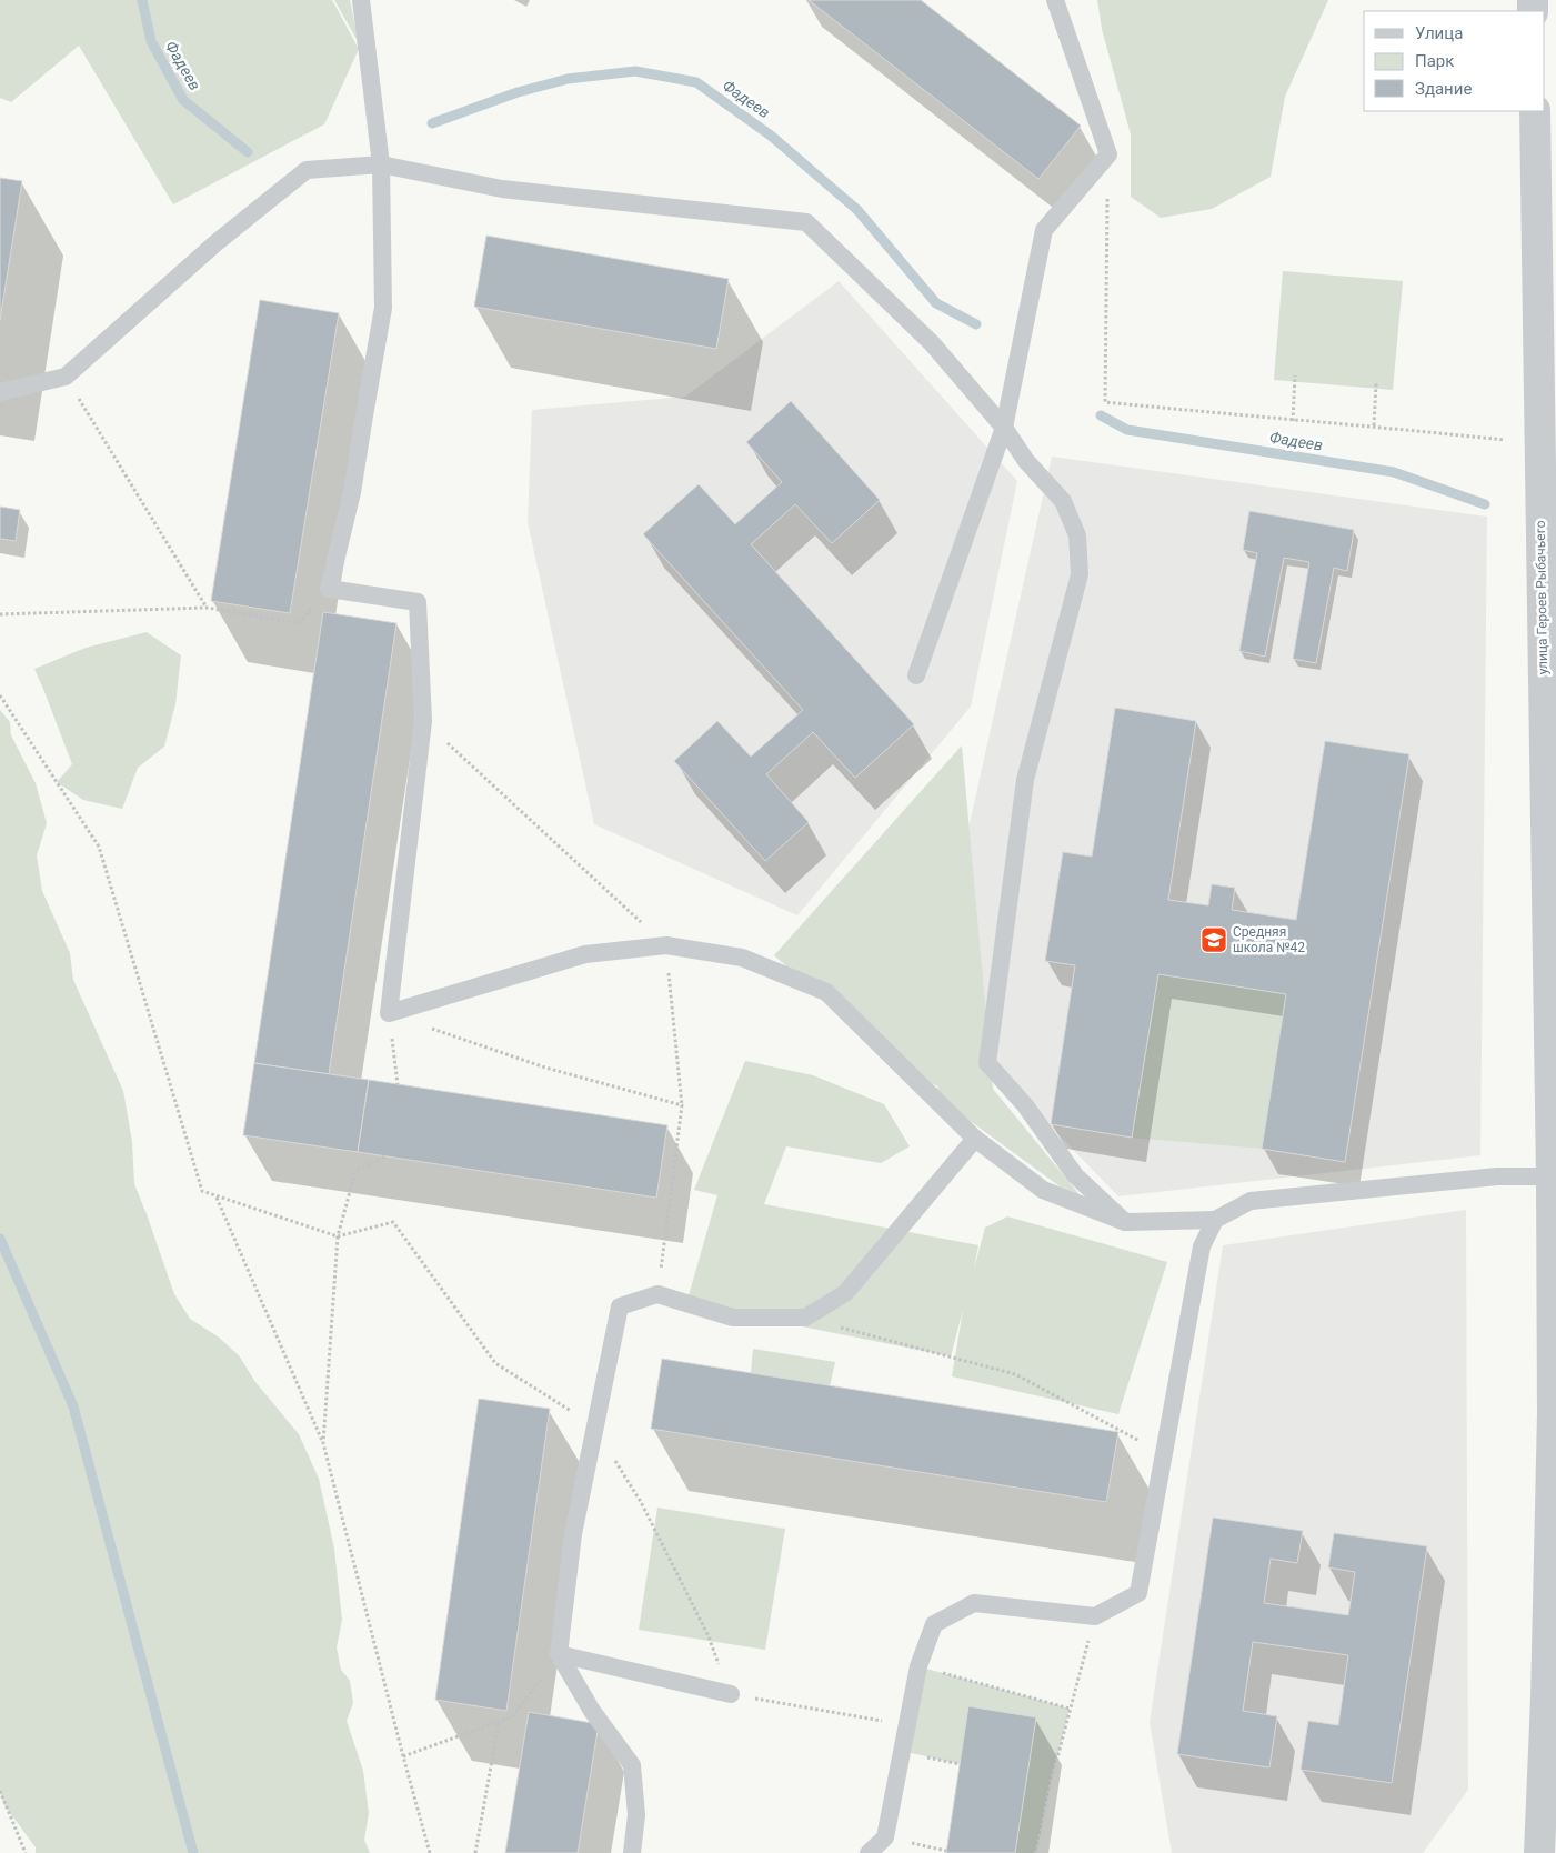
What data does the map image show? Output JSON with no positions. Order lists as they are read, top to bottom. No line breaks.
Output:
{"streets":{"street":["улица Героев Рыбачьего"]},"water":["Фадеев"],"places":{"school or university":["Средняя школа №42"]},"legend":["Улица","Парк","Здание"]}
